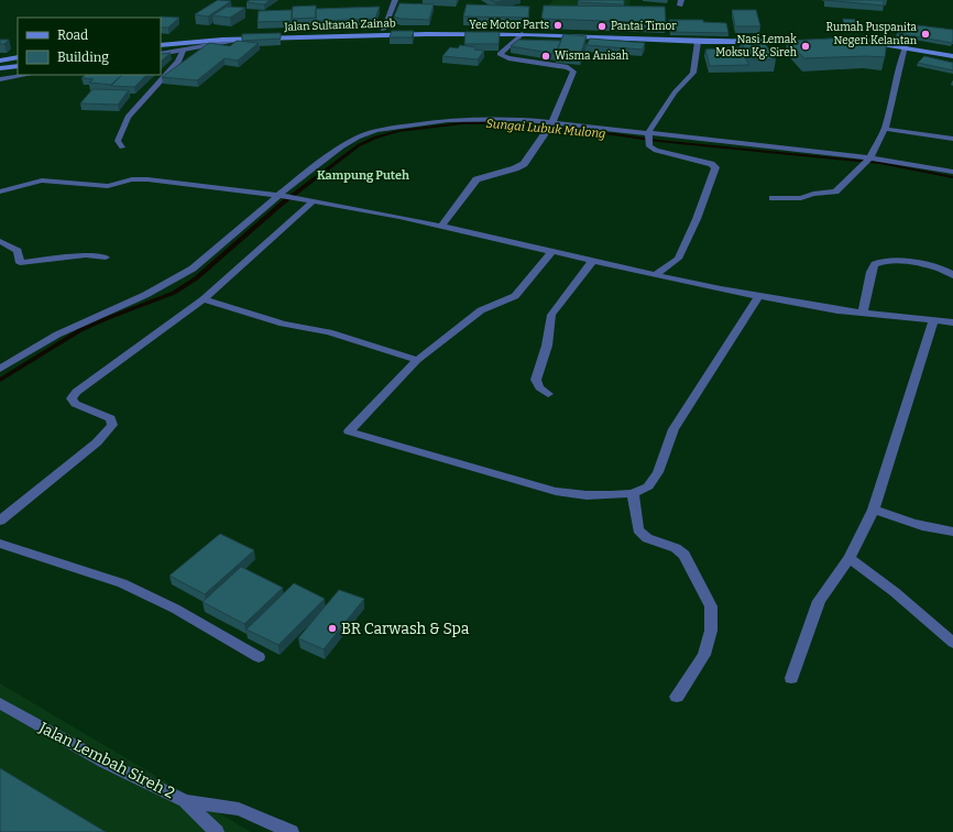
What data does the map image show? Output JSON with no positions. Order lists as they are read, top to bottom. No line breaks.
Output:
{"streets":{"main road":["Jalan Sultanah Zainab"],"street":["Jalan Lembah Sireh 2"]},"districts":["Kampung Puteh"],"water":["Sungai Lubuk Mulong"],"places":["Yee Motor Parts","Pantai Timor","Rumah Puspanita Negeri Kelantan","Nasi Lemak Moksu Kg. Sireh","Wisma Anisah","BR Carwash & Spa"],"legend":["Road","Building"]}
